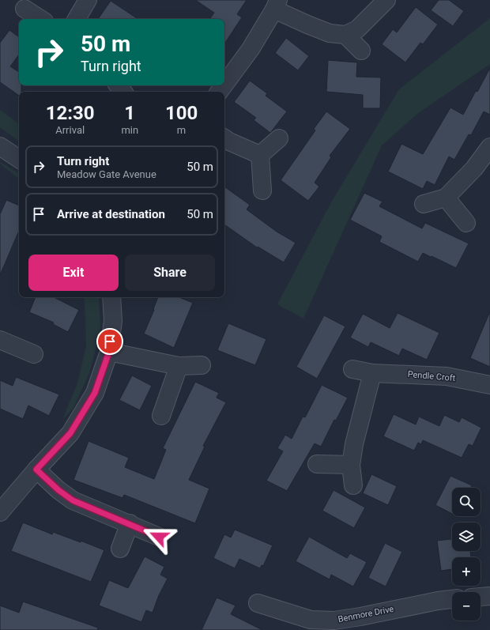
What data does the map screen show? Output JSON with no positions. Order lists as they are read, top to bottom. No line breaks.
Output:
{"streets":{"street":["Pendle Croft","Benmore Drive"]},"page":{"turn":["50 m","Turn right"],"eta":["12:30","Arrival","1","min","100","m"],"list":[{"name":"Turn right","note":"Meadow Gate Avenue","value":"50 m"},{"name":"Arrive at destination","value":"50 m"}],"buttons":["Exit","Share"],"map_buttons":["+","−"]}}
